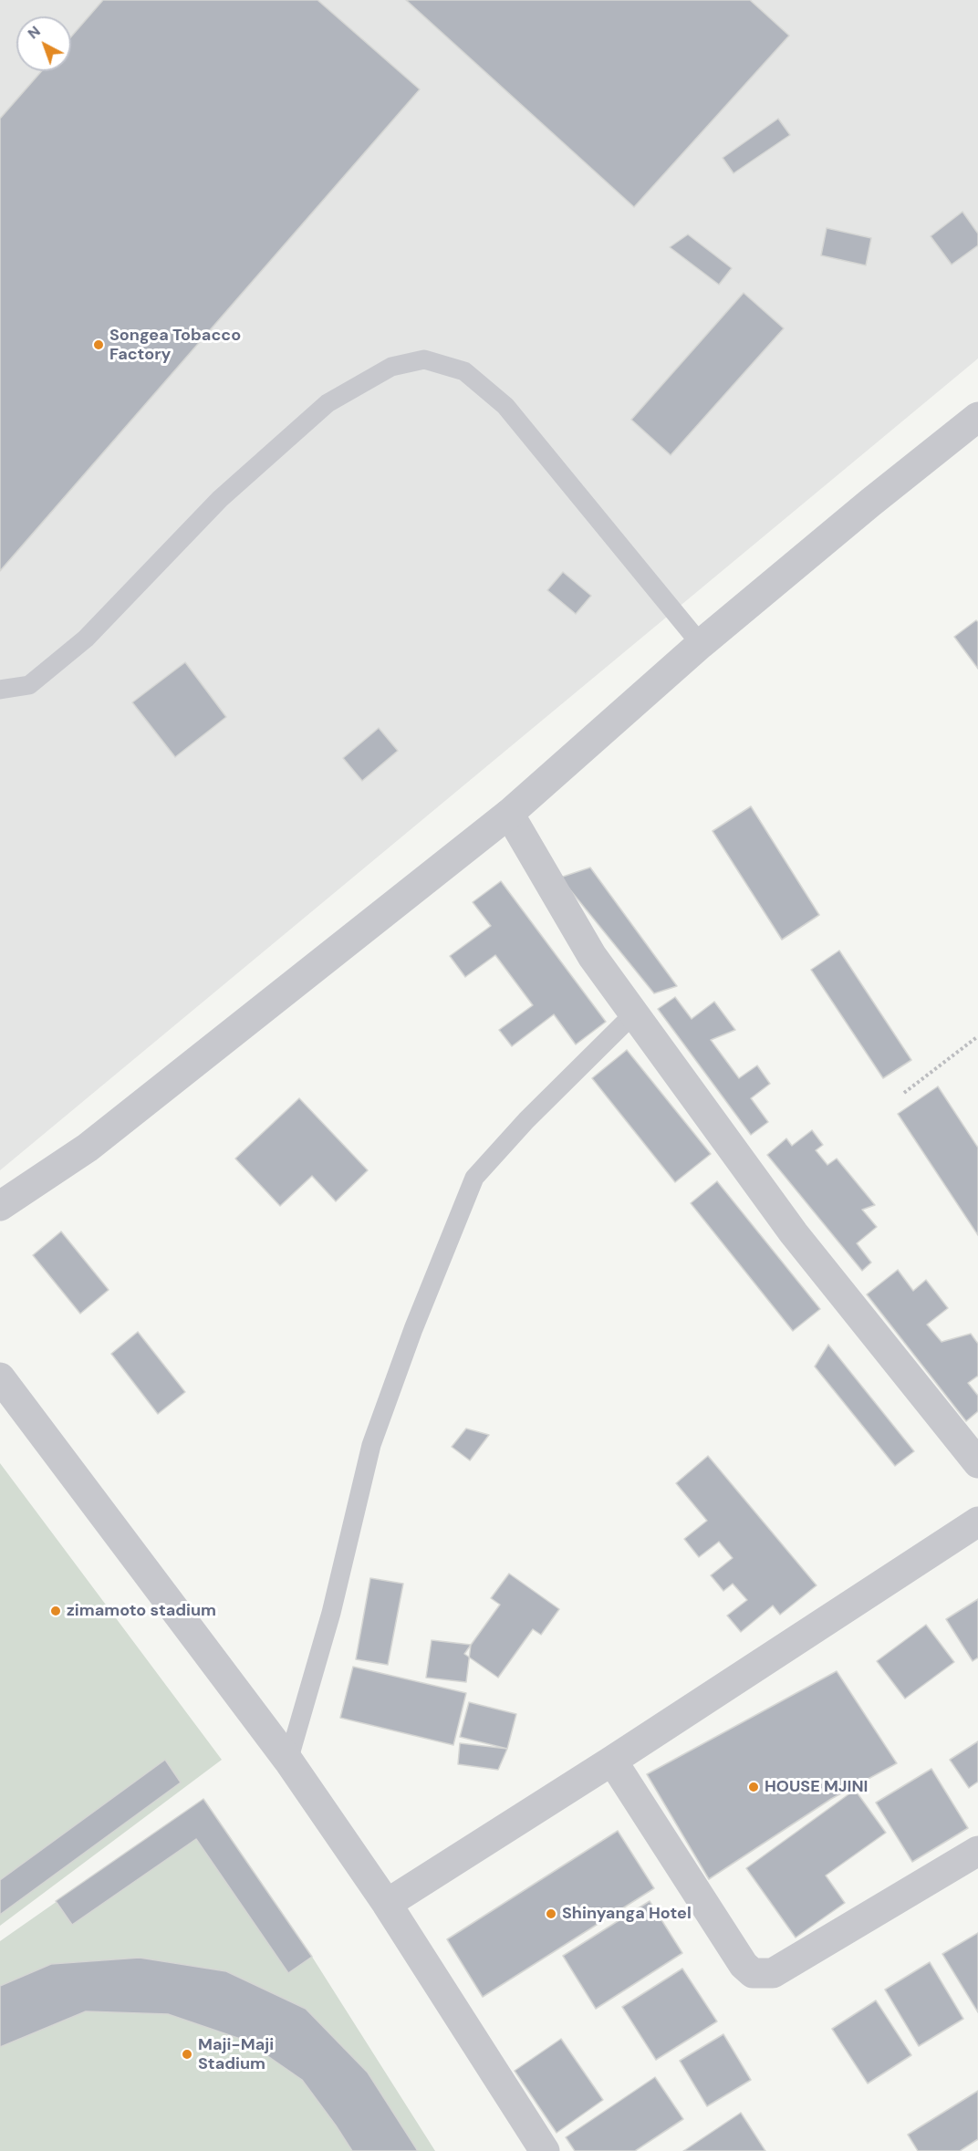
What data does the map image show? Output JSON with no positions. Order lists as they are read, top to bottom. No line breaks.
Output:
{"places":["Songea Tobacco Factory","zimamoto stadium","HOUSE MJINI","Shinyanga Hotel","Maji-Maji Stadium"],"north":"top left"}
